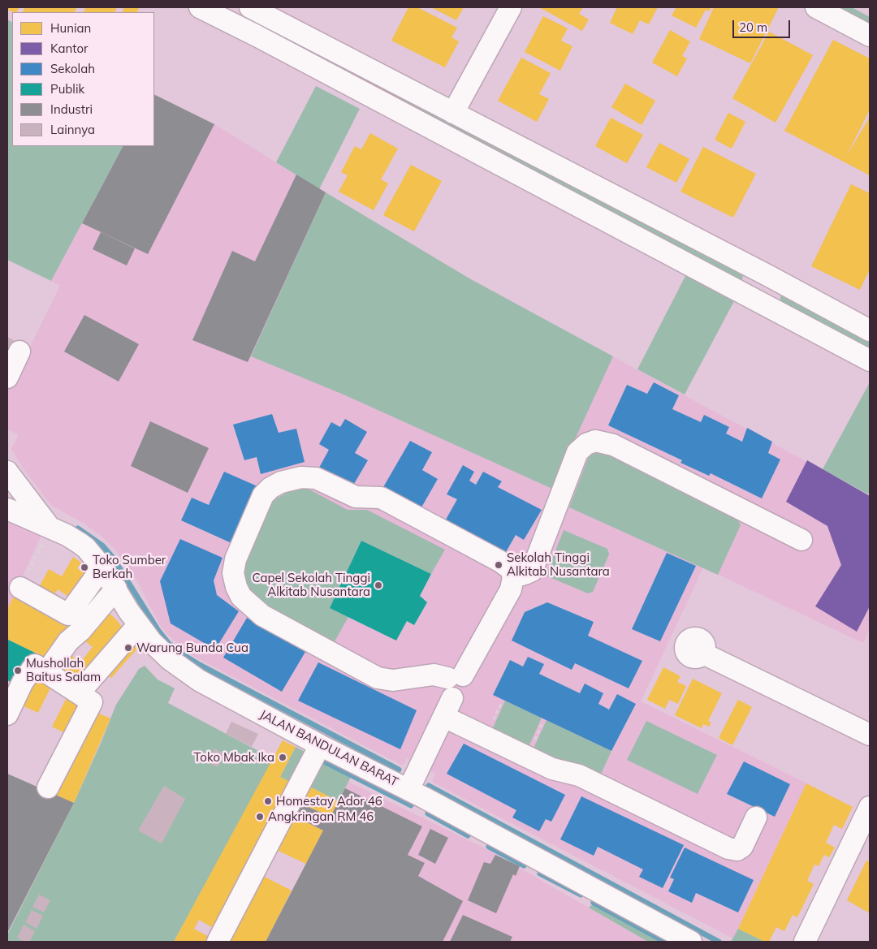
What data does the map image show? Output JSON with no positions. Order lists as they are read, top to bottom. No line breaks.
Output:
{"streets":{"street":["JALAN BANDULAN BARAT"]},"places":["Sekolah Tinggi Alkitab Nusantara","Toko Sumber Berkah","Capel Sekolah Tinggi Alkitab Nusantara","Warung Bunda Cua","Mushollah Baitus Salam","Toko Mbak Ika","Homestay Ador 46","Angkringan RM 46"],"legend":["Hunian","Kantor","Sekolah","Publik","Industri","Lainnya"],"scale_bar":"20 m"}
